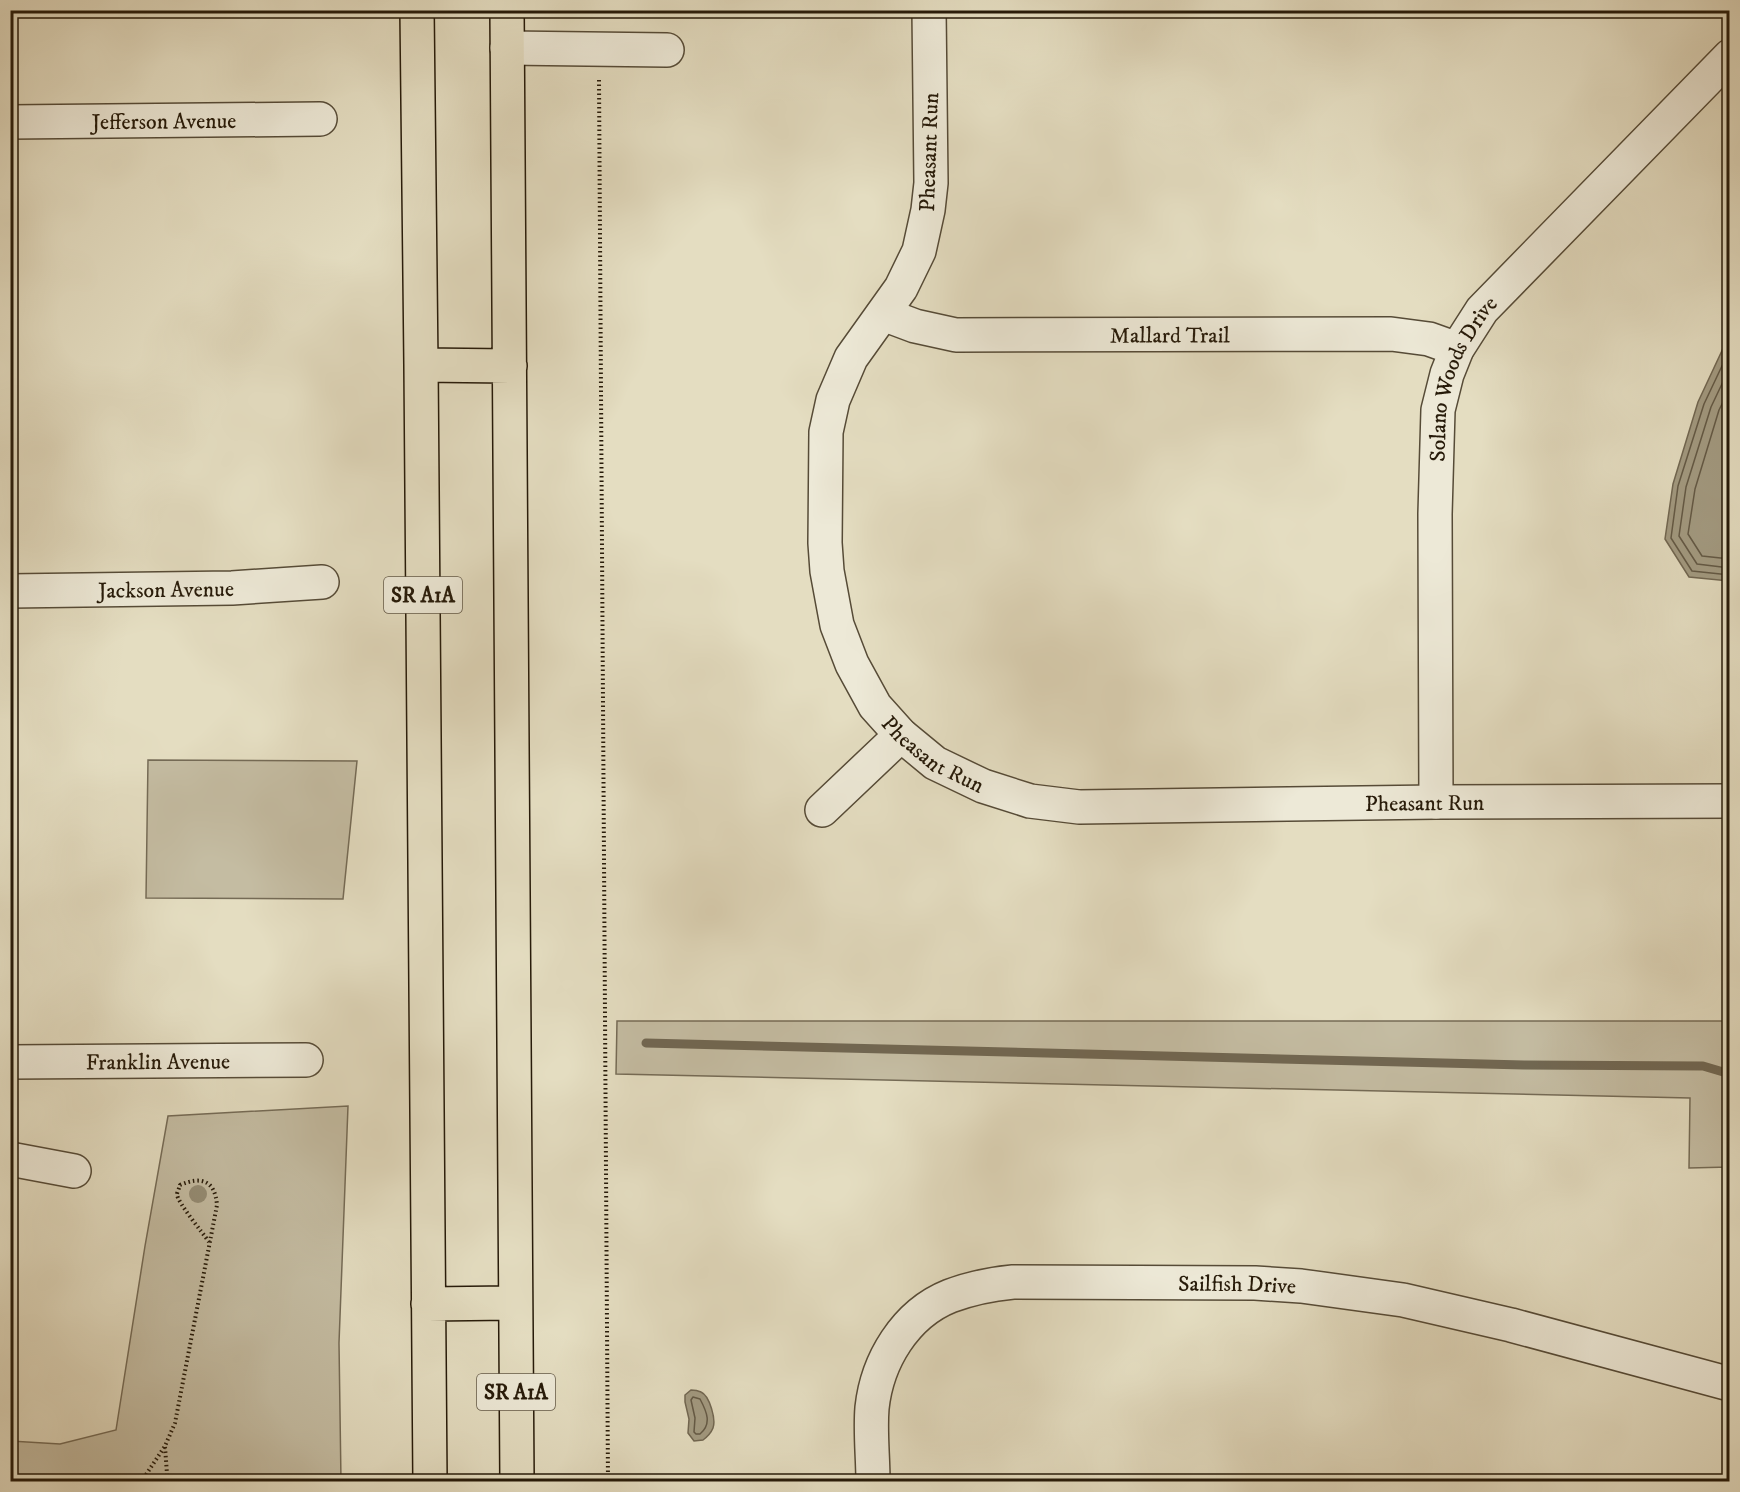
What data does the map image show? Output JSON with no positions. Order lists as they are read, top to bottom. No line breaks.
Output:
{"streets":{"main road":["SR A1A"],"street":["Jefferson Avenue","Pheasant Run","Mallard Trail","Solano Woods Drive","Jackson Avenue","Franklin Avenue","Sailfish Drive"]},"crossings":[["Pheasant Run","Mallard Trail"],["Pheasant Run","Solano Woods Drive"],["Mallard Trail","Solano Woods Drive"]]}
